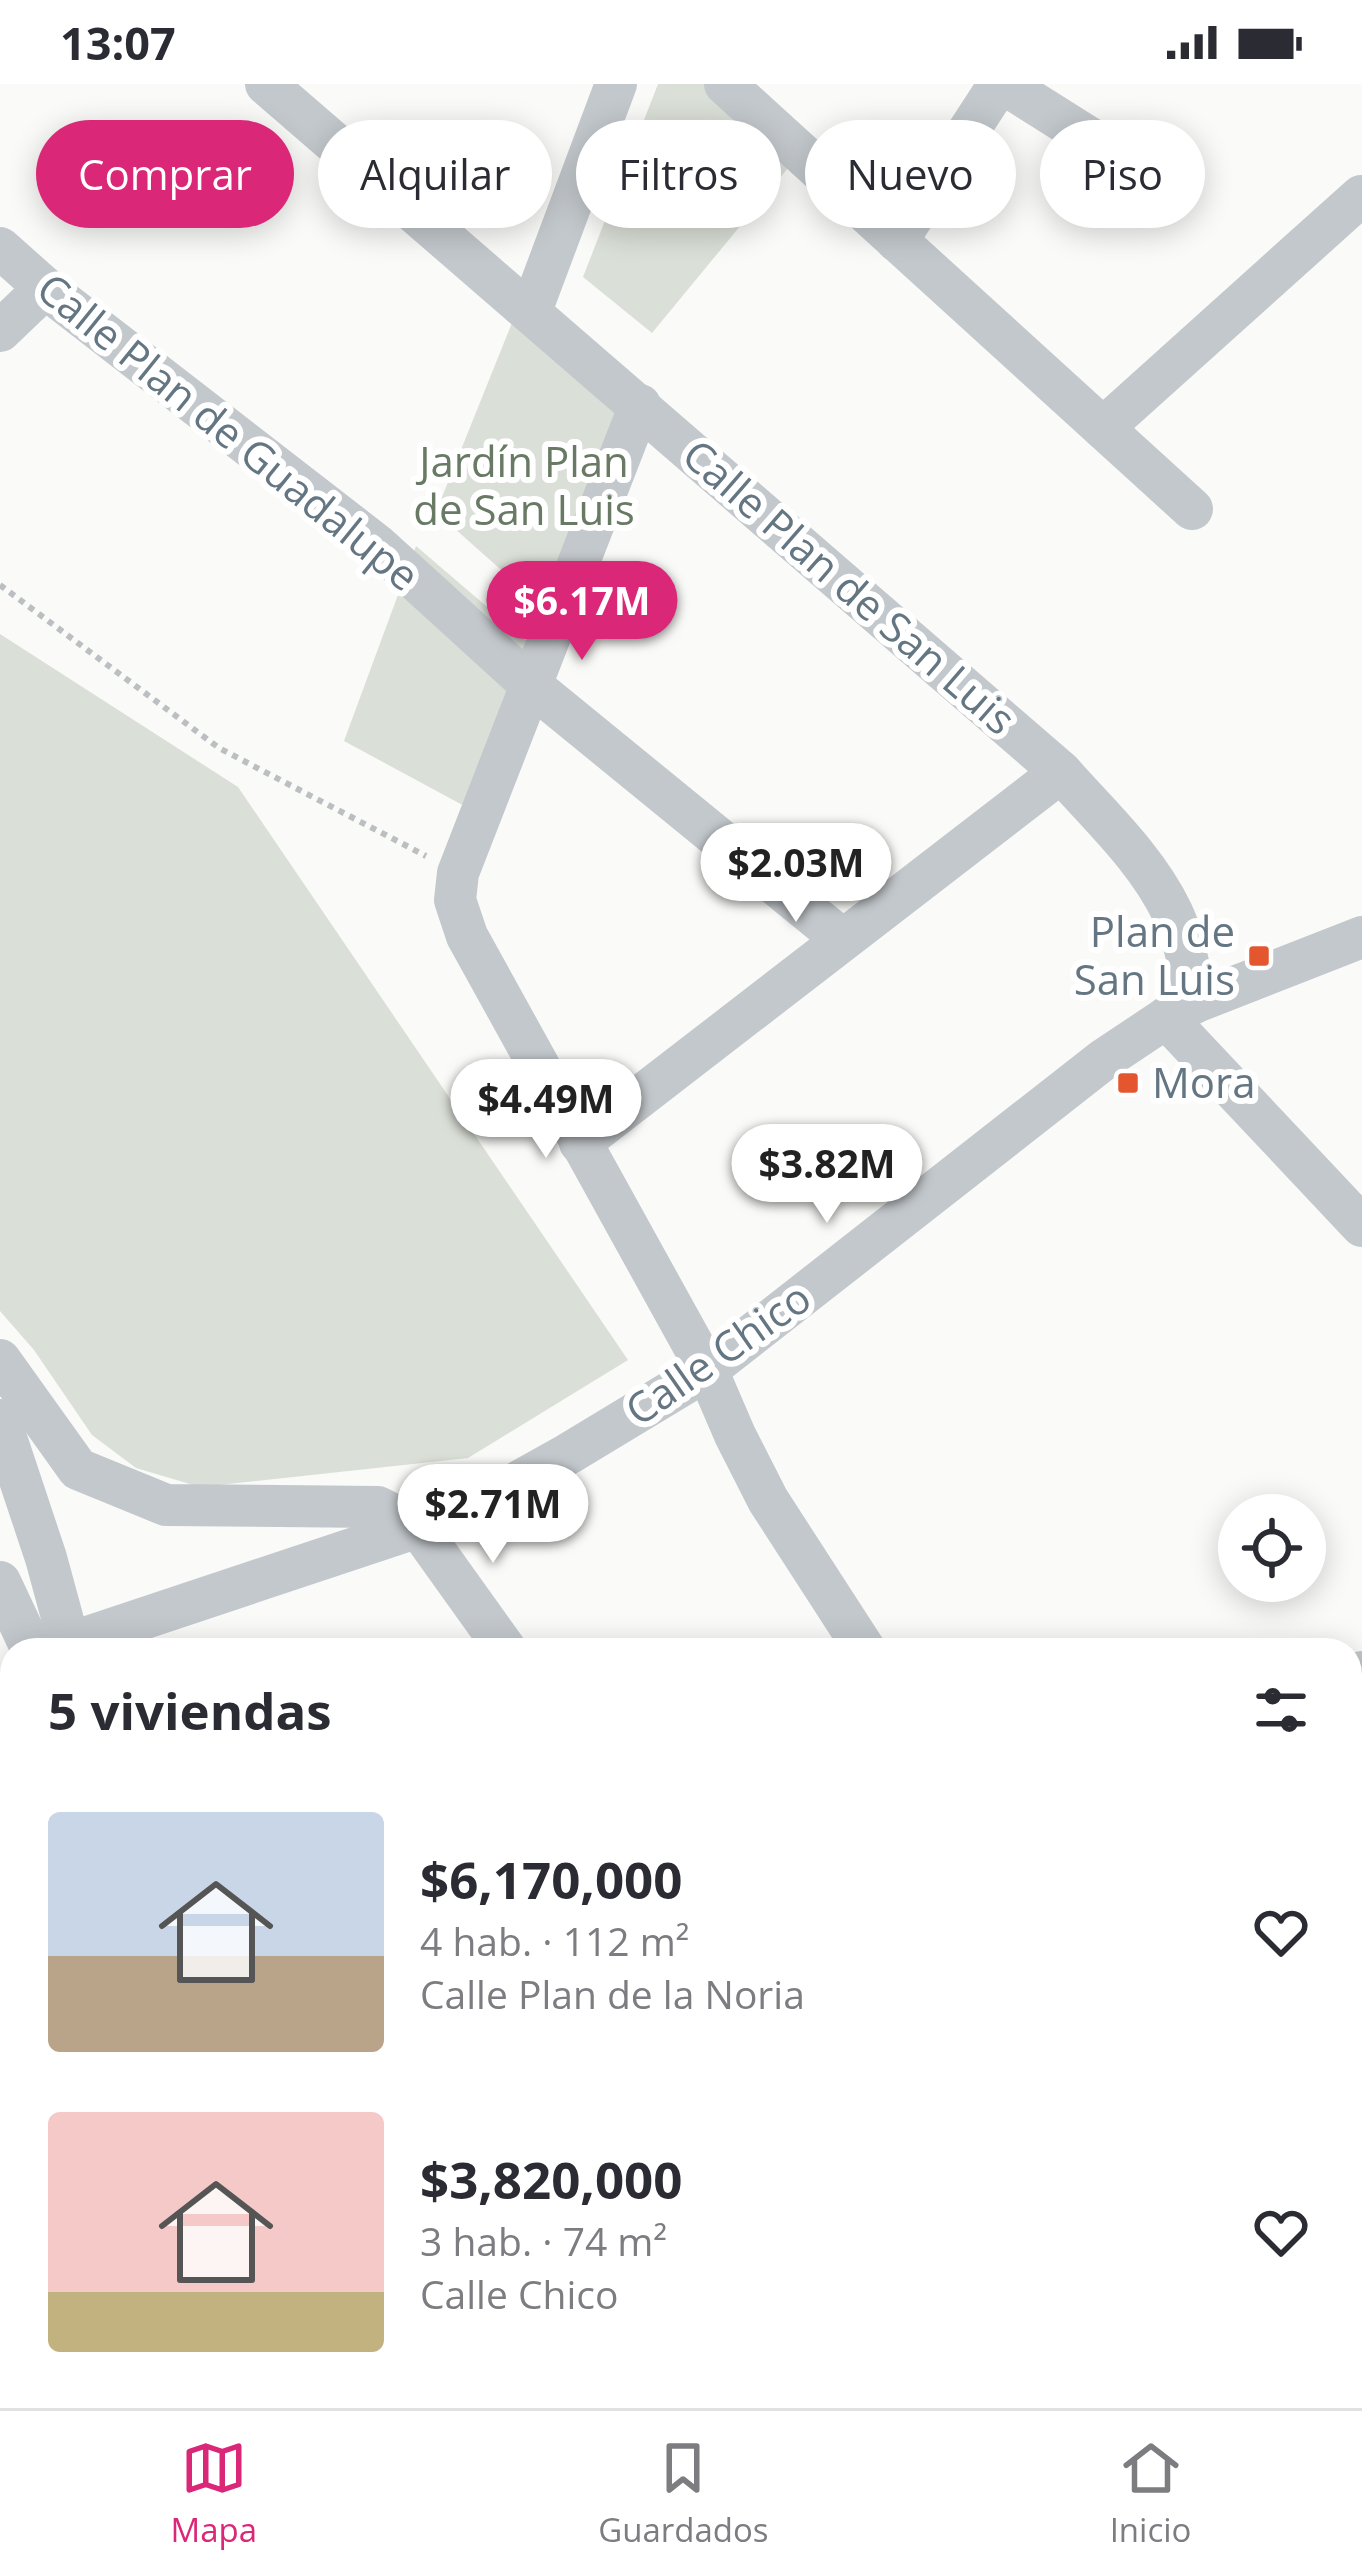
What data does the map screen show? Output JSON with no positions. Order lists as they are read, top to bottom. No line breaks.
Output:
{"streets":{"street":["Calle Plan de Guadalupe","Calle Plan de San Luis","Calle Chico"]},"crossings":[["Calle Plan de San Luis","Calle Chico"]],"parks":["Jardín Plan de San Luis"],"places":{"transit":["Plan de San Luis","Mora"]},"page":{"status":"13:07","chip":["Comprar","Alquilar","Filtros","Nuevo","Piso"],"price":["$6.17M","$2.03M","$4.49M","$3.82M","$2.71M"],"heading":"5 viviendas","list":[{"name":"$6,170,000","note":"4 hab. · 112 m² · Calle Plan de la Noria"},{"name":"$3,820,000","note":"3 hab. · 74 m² · Calle Chico"}],"tabs":["Mapa","Guardados","Inicio"]}}
